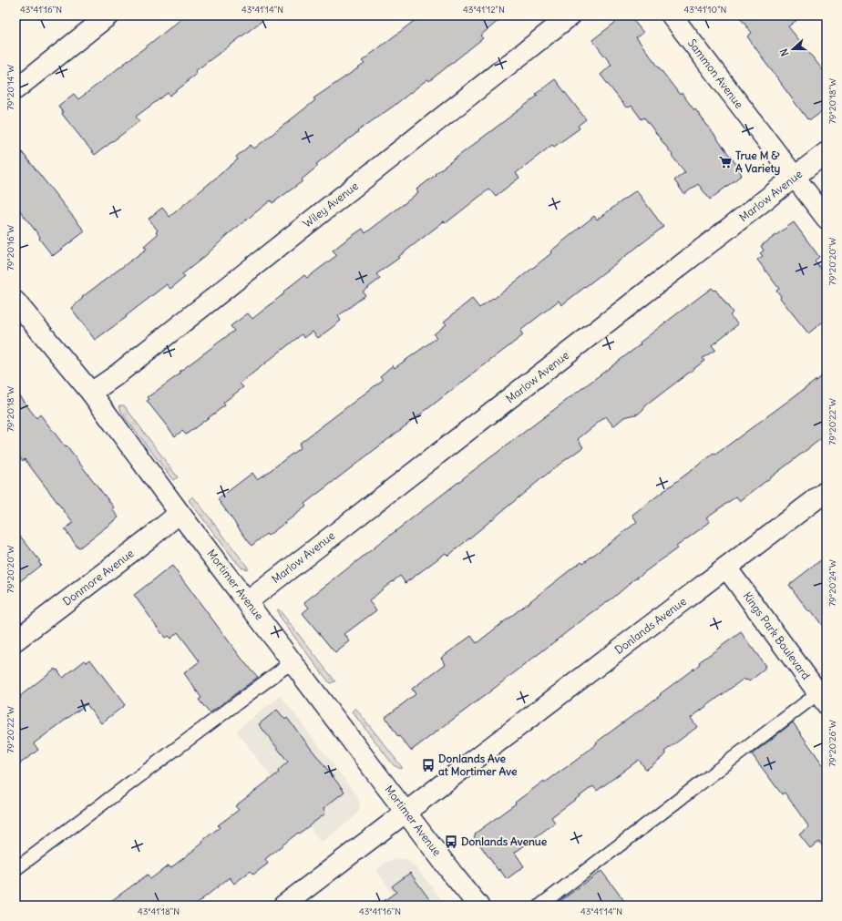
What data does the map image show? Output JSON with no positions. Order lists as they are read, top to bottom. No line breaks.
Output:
{"streets":{"street":["Sammon Avenue","Marlow Avenue","Wiley Avenue","Donmore Avenue","Mortimer Avenue","Donlands Avenue","Kings Park Boulevard"]},"crossings":[["Sammon Avenue","Marlow Avenue"],["Marlow Avenue","Mortimer Avenue"],["Wiley Avenue","Mortimer Avenue"],["Donmore Avenue","Mortimer Avenue"],["Mortimer Avenue","Donlands Avenue"],["Donlands Avenue","Kings Park Boulevard"]],"places":{"supermarket":["True M & A Variety"],"bus stop":["Donlands Ave at Mortimer Ave","Donlands Avenue"]},"north":"left","coordinates":["43°41'16\"N","43°41'14\"N","43°41'12\"N","43°41'10\"N","79°20'14\"W","79°20'18\"W","79°20'16\"W","79°20'20\"W","79°20'22\"W","79°20'24\"W","79°20'26\"W","43°41'18\"N"]}
